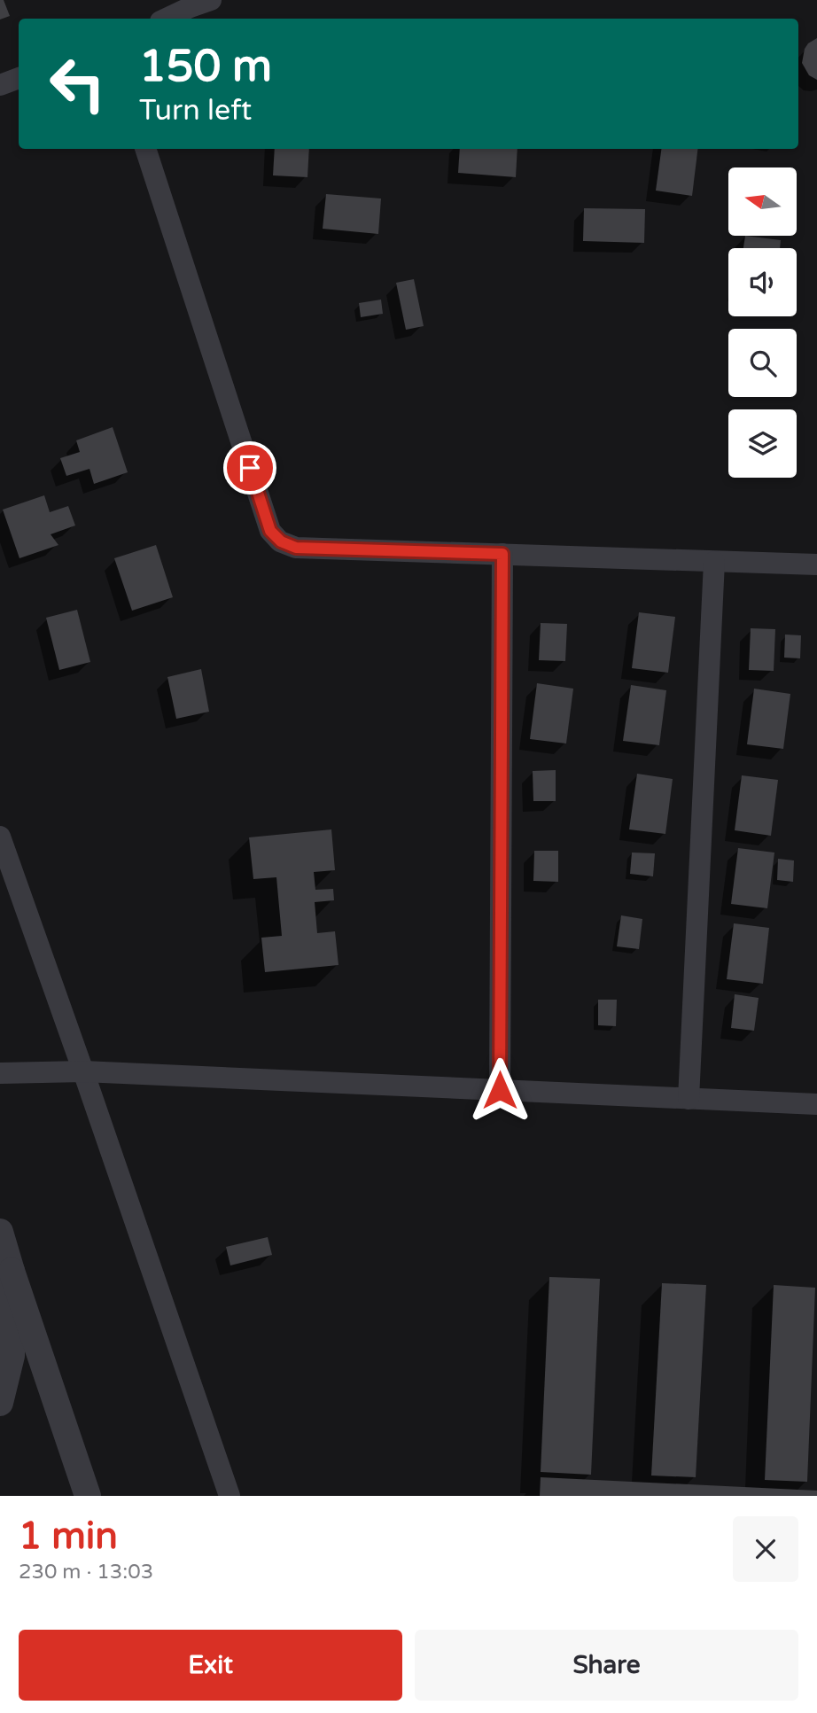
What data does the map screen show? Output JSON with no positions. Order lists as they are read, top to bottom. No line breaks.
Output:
{"north":"left","page":{"turn":["150 m","Turn left"],"heading":["1 min","230 m · 13:03"],"buttons":["Exit","Share"]}}
